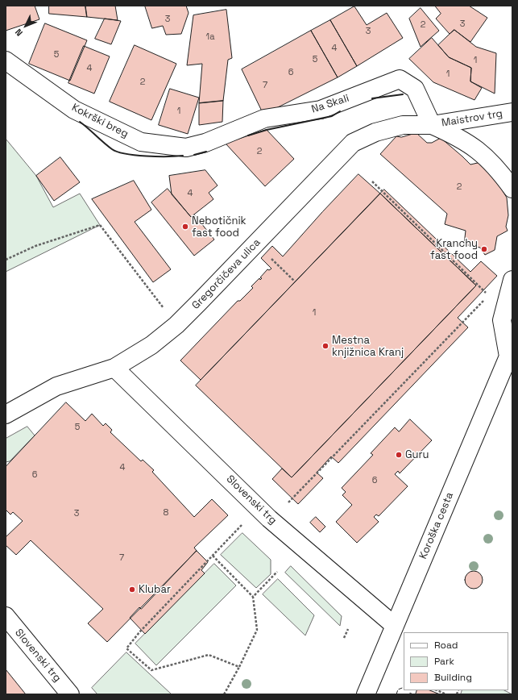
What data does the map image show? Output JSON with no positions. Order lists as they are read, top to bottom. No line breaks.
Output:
{"streets":{"street":["Na Skali","Maistrov trg","Kokrški breg","Gregorčičeva ulica","Slovenski trg","Koroška cesta"]},"crossings":[["Na Skali","Maistrov trg"],["Na Skali","Kokrški breg"],["Na Skali","Gregorčičeva ulica"],["Maistrov trg","Gregorčičeva ulica"],["Gregorčičeva ulica","Slovenski trg"],["Slovenski trg","Koroška cesta"]],"places":["Nebotičnik fast food","Kranchy fast food","Mestna knjižnica Kranj","Guru","Klubar"],"house_numbers":["3","3","2","3","1a","4","5","5","1","4","6","1","2","7","1","2","2","4","1","5","4","6","6","8","3","7"],"legend":["Road","Park","Building"],"north":"bottom left"}
